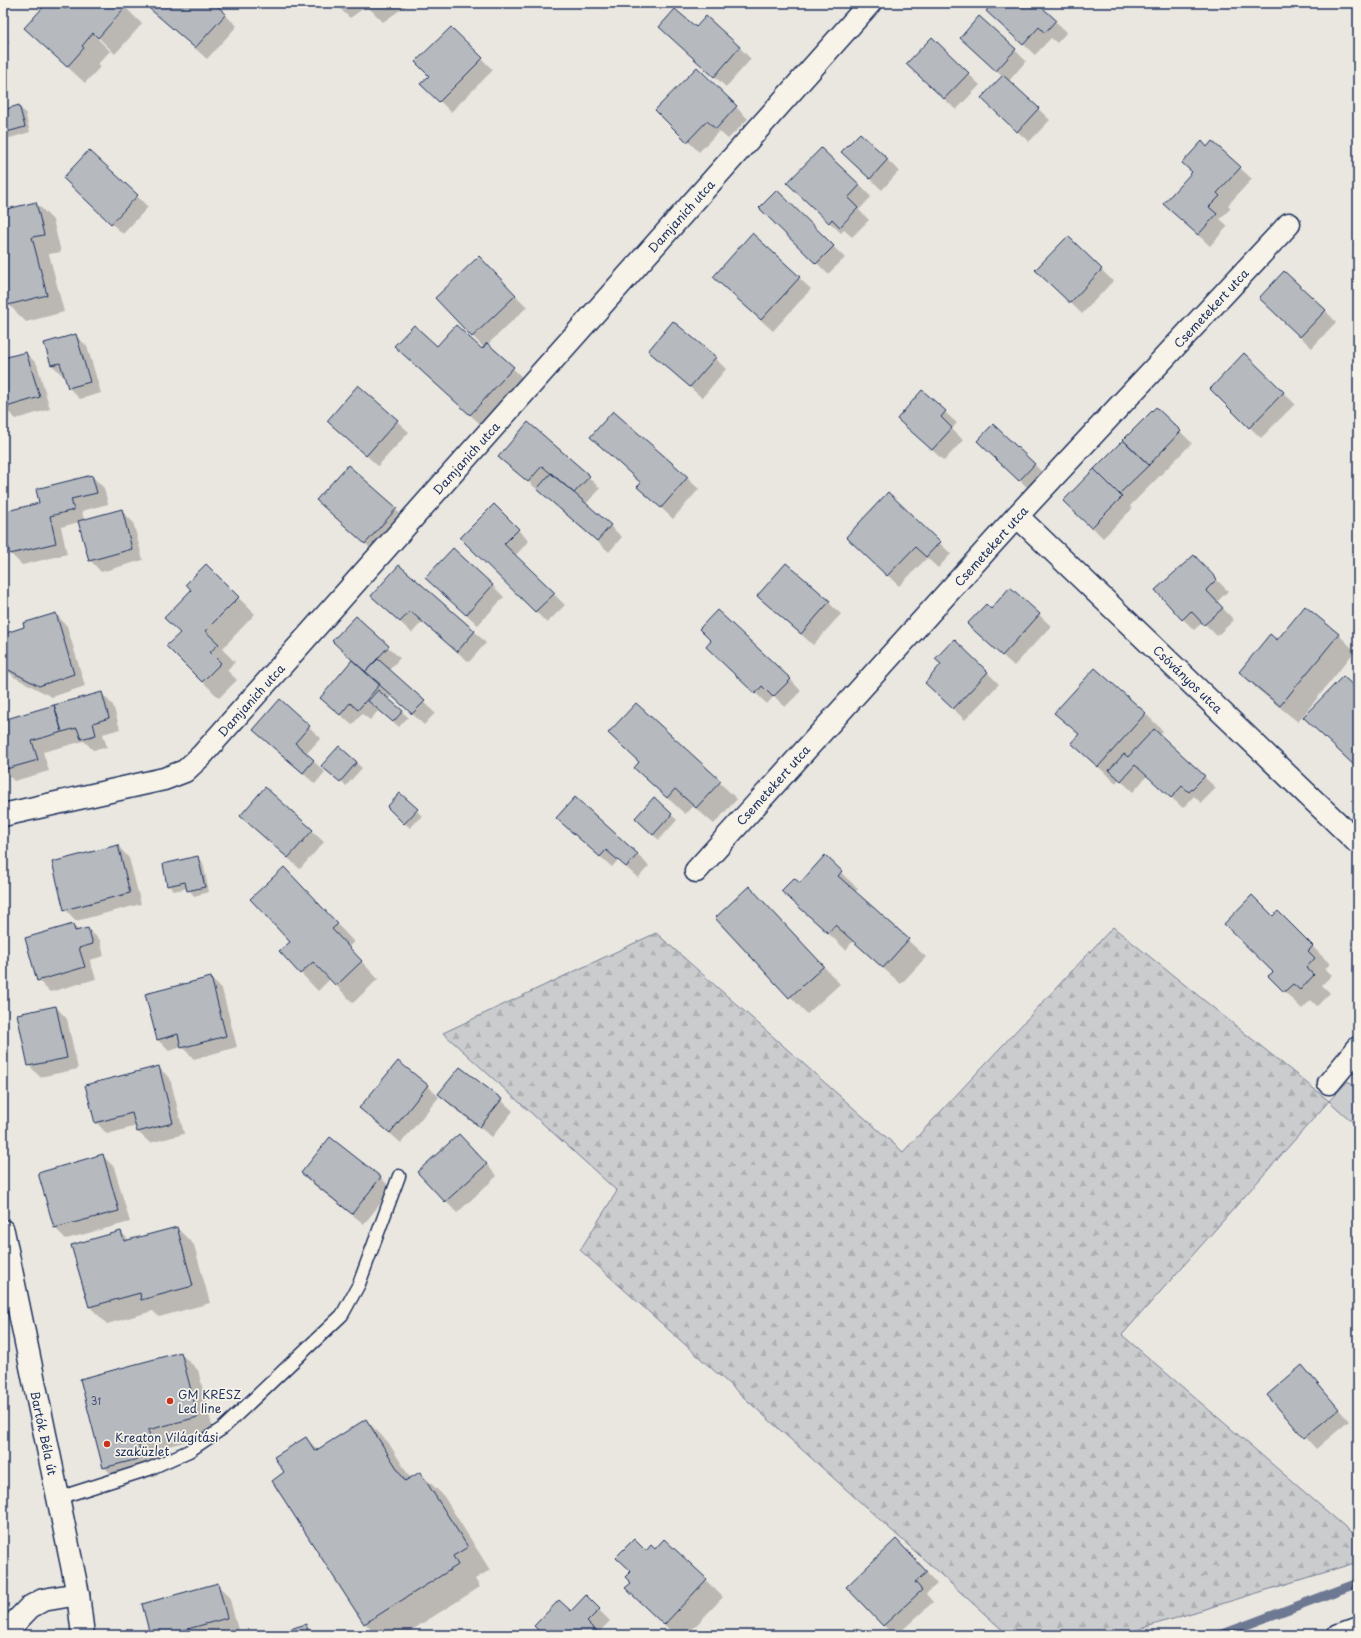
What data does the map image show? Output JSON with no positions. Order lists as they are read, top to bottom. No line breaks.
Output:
{"streets":{"street":["Damjanich utca","Csemetekert utca","Csóványos utca","Bartók Béla út"]},"crossings":[["Csemetekert utca","Csóványos utca"]],"places":["GM KRESZ Led line","Kreaton Világítási szaküzlet"],"house_numbers":["31"]}
